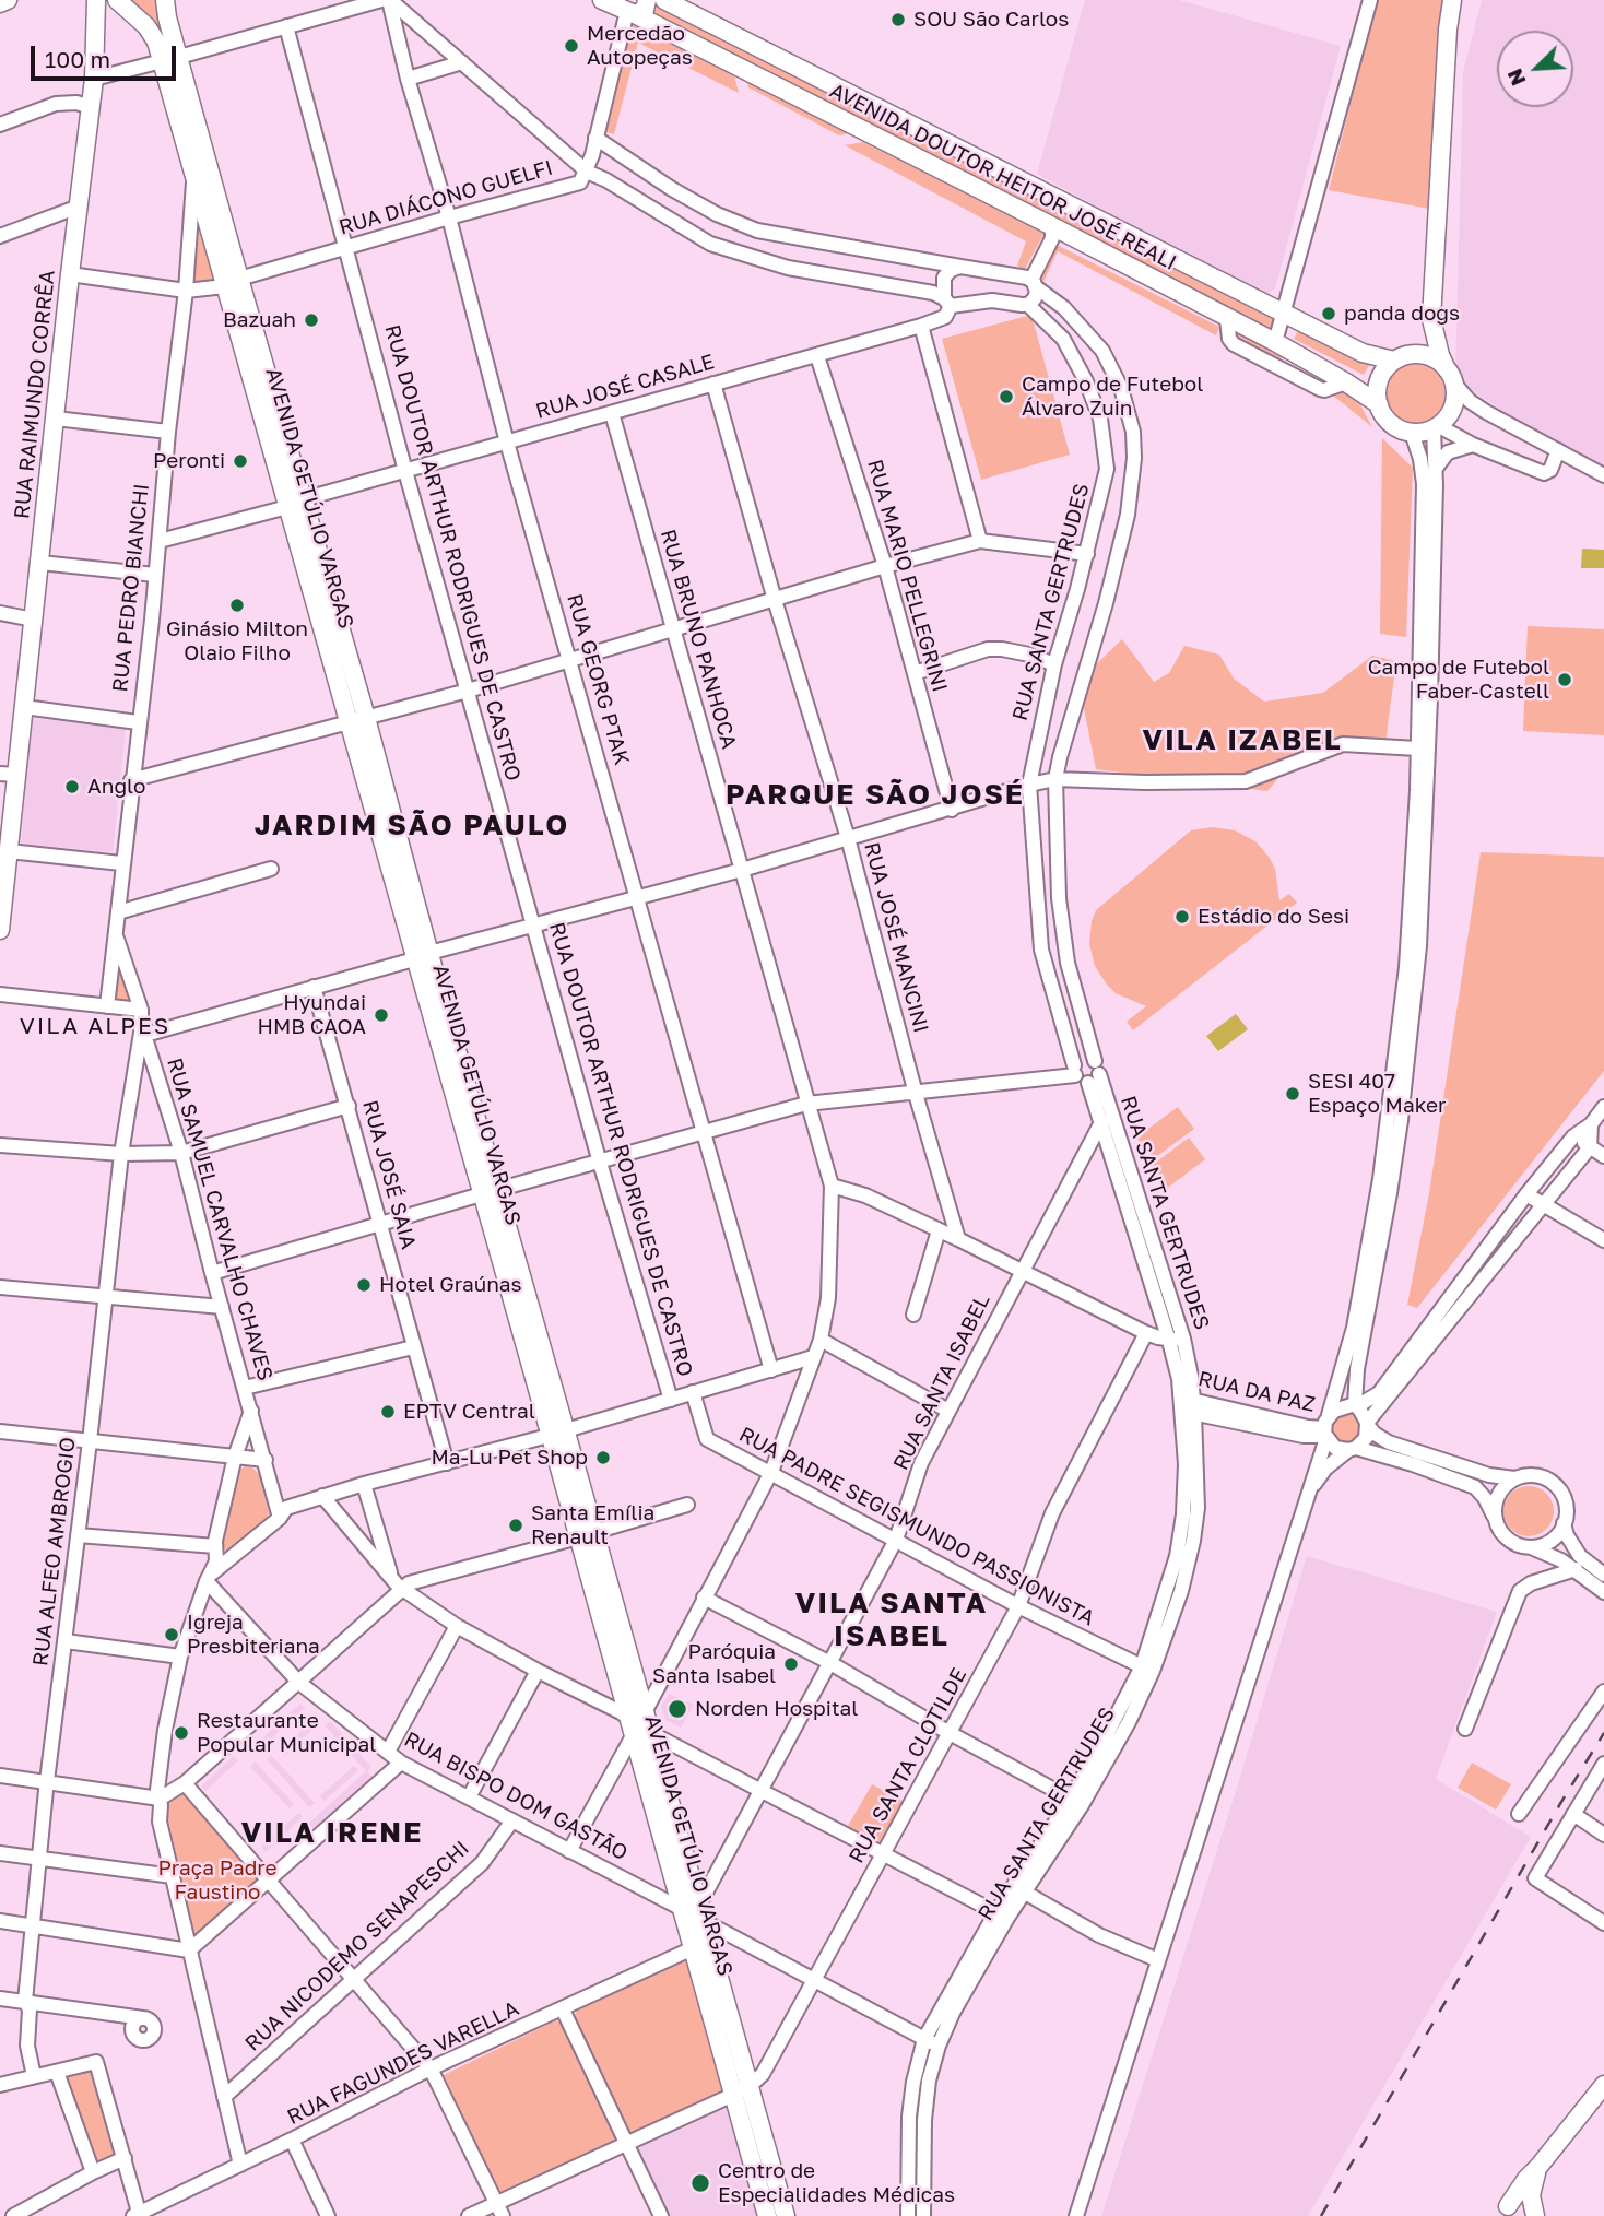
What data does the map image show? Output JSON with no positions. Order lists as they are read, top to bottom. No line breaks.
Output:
{"streets":{"main road":["AVENIDA DOUTOR HEITOR JOSÉ REALI","RUA RAIMUNDO CORRÊA","AVENIDA GETÚLIO VARGAS"],"street":["RUA DIÁCONO GUELFI","RUA JOSÉ CASALE","RUA DOUTOR ARTHUR RODRIGUES DE CASTRO","RUA MARIO PELLEGRINI","RUA PEDRO BIANCHI","RUA SANTA GERTRUDES","RUA BRUNO PANHOCA","RUA GEORG PTAK","RUA JOSÉ MANCINI","RUA JOSÉ SAIA","RUA SAMUEL CARVALHO CHAVES","RUA SANTA ISABEL","RUA DA PAZ","RUA PADRE SEGISMUNDO PASSIONISTA","RUA ALFEO AMBROGIO","RUA SANTA CLOTILDE","RUA BISPO DOM GASTÃO","RUA NICODEMO SENAPESCHI","RUA FAGUNDES VARELLA"]},"crossings":[["RUA DIÁCONO GUELFI","RUA RAIMUNDO CORRÊA"],["RUA DIÁCONO GUELFI","AVENIDA GETÚLIO VARGAS"],["RUA DIÁCONO GUELFI","RUA DOUTOR ARTHUR RODRIGUES DE CASTRO"],["RUA DIÁCONO GUELFI","RUA PEDRO BIANCHI"],["RUA DIÁCONO GUELFI","RUA GEORG PTAK"],["RUA JOSÉ CASALE","AVENIDA GETÚLIO VARGAS"],["RUA JOSÉ CASALE","RUA DOUTOR ARTHUR RODRIGUES DE CASTRO"],["RUA JOSÉ CASALE","RUA MARIO PELLEGRINI"],["RUA JOSÉ CASALE","RUA PEDRO BIANCHI"],["RUA JOSÉ CASALE","RUA BRUNO PANHOCA"],["RUA JOSÉ CASALE","RUA GEORG PTAK"],["RUA JOSÉ CASALE","RUA JOSÉ MANCINI"],["AVENIDA GETÚLIO VARGAS","RUA PEDRO BIANCHI"],["AVENIDA GETÚLIO VARGAS","RUA BRUNO PANHOCA"],["AVENIDA GETÚLIO VARGAS","RUA SANTA ISABEL"],["AVENIDA GETÚLIO VARGAS","RUA SANTA CLOTILDE"],["AVENIDA GETÚLIO VARGAS","RUA BISPO DOM GASTÃO"],["AVENIDA GETÚLIO VARGAS","RUA FAGUNDES VARELLA"],["RUA PEDRO BIANCHI","RUA SAMUEL CARVALHO CHAVES"],["RUA SANTA GERTRUDES","RUA SANTA ISABEL"],["RUA SANTA GERTRUDES","RUA DA PAZ"],["RUA SANTA GERTRUDES","RUA PADRE SEGISMUNDO PASSIONISTA"],["RUA SANTA GERTRUDES","RUA BISPO DOM GASTÃO"],["RUA BRUNO PANHOCA","RUA PADRE SEGISMUNDO PASSIONISTA"],["RUA BRUNO PANHOCA","RUA BISPO DOM GASTÃO"],["RUA SAMUEL CARVALHO CHAVES","RUA ALFEO AMBROGIO"],["RUA SANTA ISABEL","RUA PADRE SEGISMUNDO PASSIONISTA"],["RUA SANTA ISABEL","RUA BISPO DOM GASTÃO"],["RUA PADRE SEGISMUNDO PASSIONISTA","RUA SANTA CLOTILDE"],["RUA SANTA CLOTILDE","RUA BISPO DOM GASTÃO"],["RUA BISPO DOM GASTÃO","RUA NICODEMO SENAPESCHI"]],"districts":["VILA IZABEL","PARQUE SÃO JOSÉ","JARDIM SÃO PAULO","VILA ALPES","VILA SANTA ISABEL","VILA IRENE"],"parks":["Praça Padre Faustino"],"places":["SOU São Carlos","Mercedão Autopeças","panda dogs","Bazuah","Campo de Futebol Álvaro Zuin","Peronti","Ginásio Milton Olaio Filho","Campo de Futebol Faber-Castell","Anglo","Estádio do Sesi","Hyundai HMB CAOA","SESI 407 Espaço Maker","Hotel Graúnas","EPTV Central","Ma-Lu Pet Shop","Santa Emília Renault","Igreja Presbiteriana","Paróquia Santa Isabel","Norden Hospital","Restaurante Popular Municipal","Centro de Especialidades Médicas"],"scale_bar":"100 m","north":"bottom left"}
